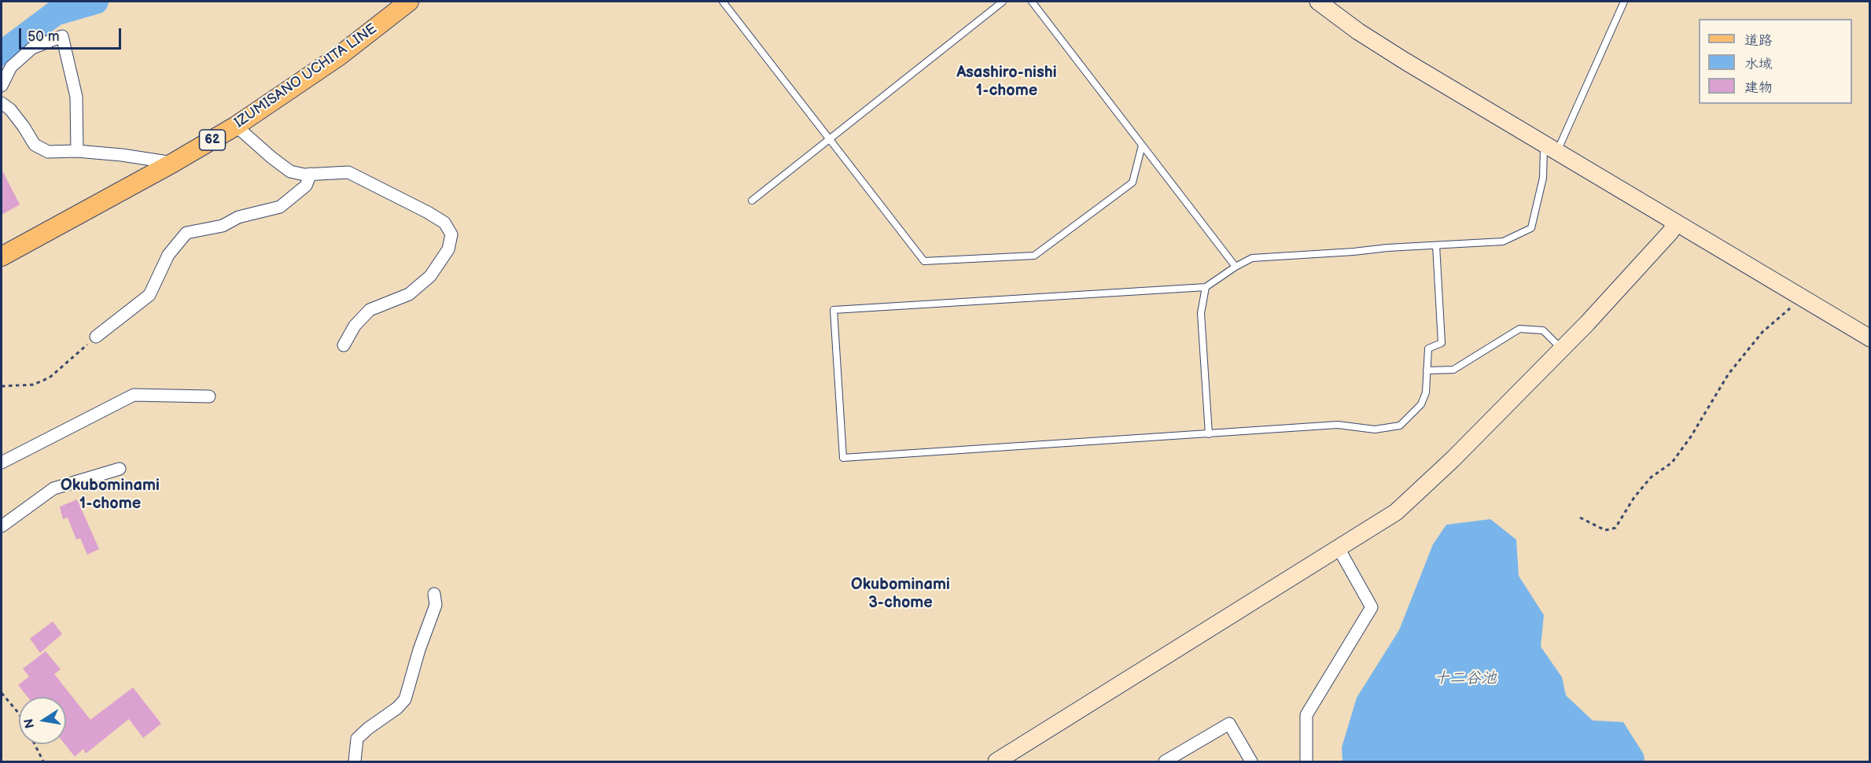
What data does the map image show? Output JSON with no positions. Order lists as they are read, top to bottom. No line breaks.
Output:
{"streets":{"main road":["IZUMISANO UCHITA LINE","62"]},"districts":["Asashiro-nishi 1-chome","Okubominami 1-chome","Okubominami 3-chome"],"water":["十二谷池"],"legend":["道路","水域","建物"],"scale_bar":"50 m","north":"left"}
